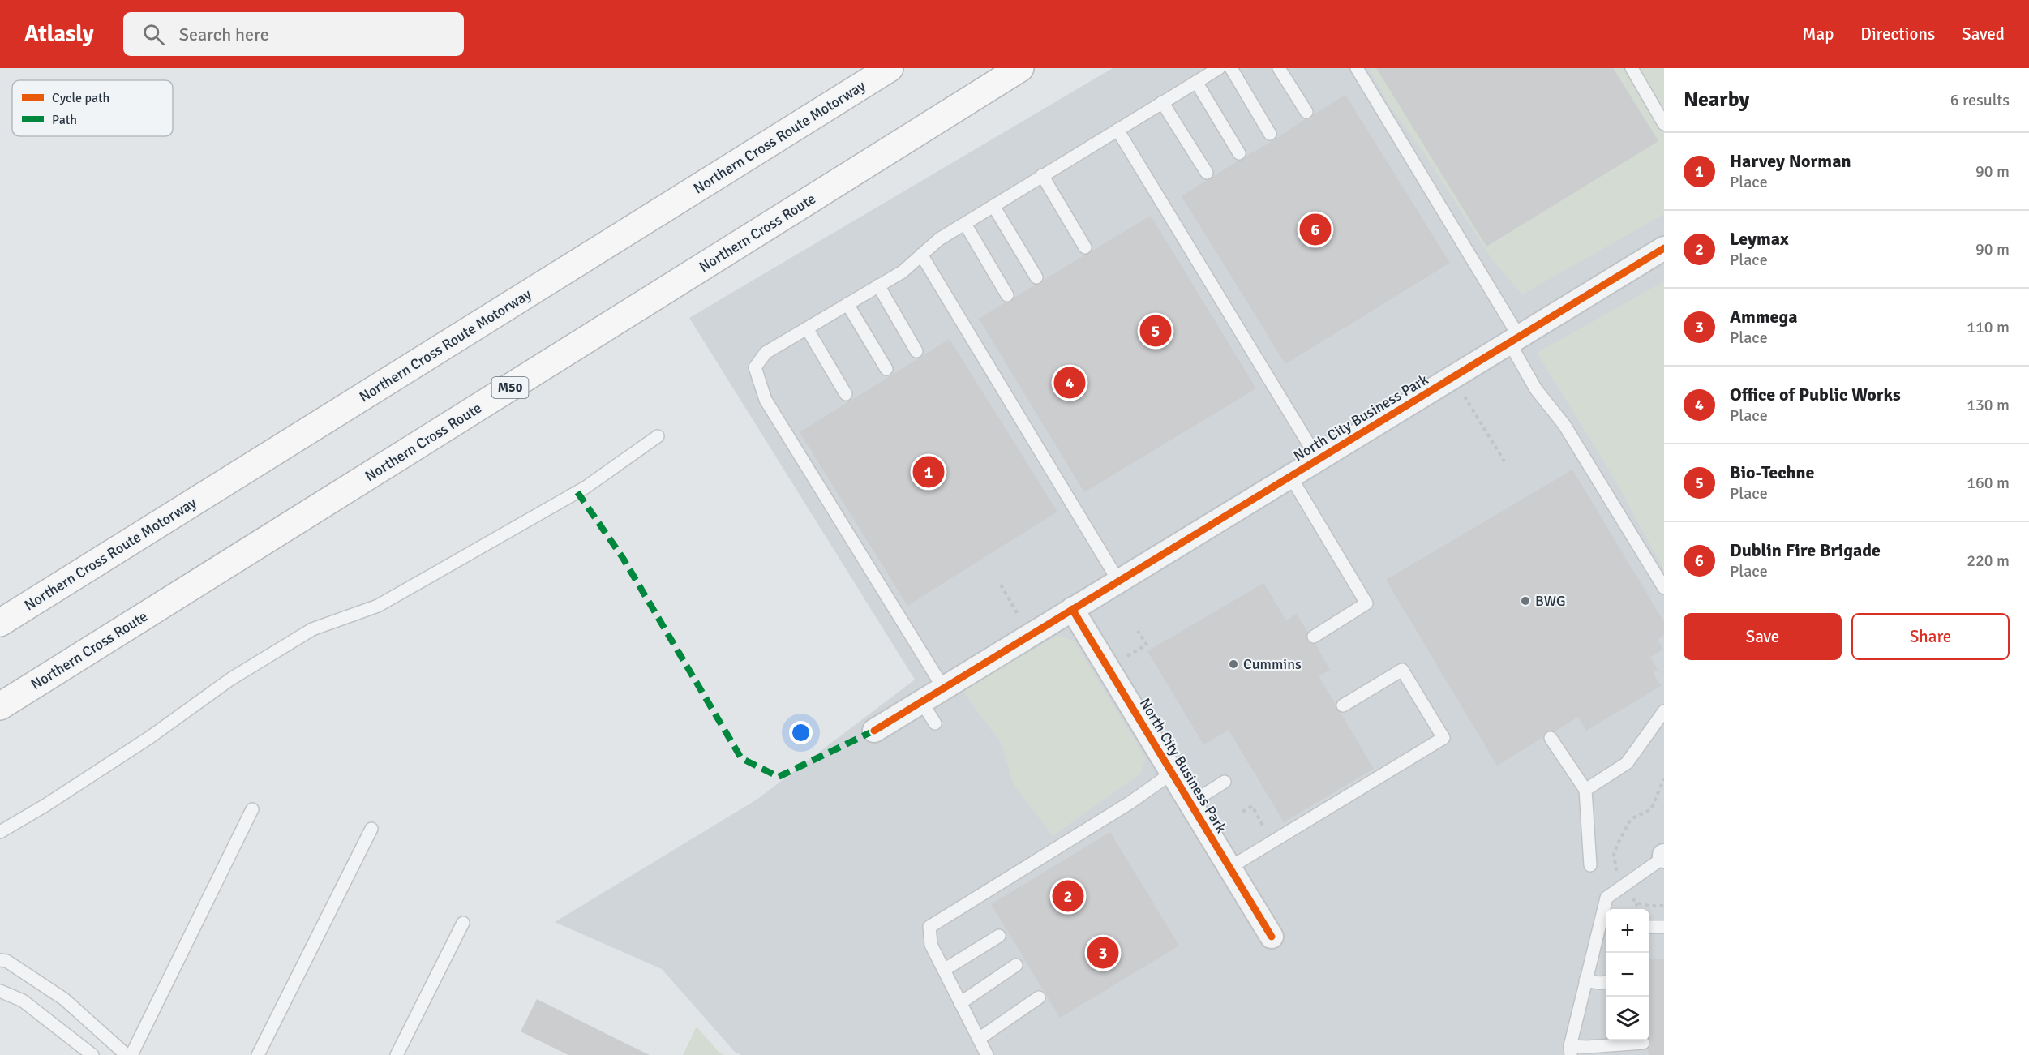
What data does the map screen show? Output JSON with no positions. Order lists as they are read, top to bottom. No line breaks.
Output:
{"streets":{"highway":["Northern Cross Route Motorway","Northern Cross Route","M50"],"street":["North City Business Park"]},"places":["BWG","Cummins"],"legend":["Cycle path","Path"],"page":{"header":"Atlasly","search":"Search here","nav":["Map","Directions","Saved"],"heading":["Nearby","6 results"],"list":[{"mark":"1","name":"Harvey Norman","note":"Place","value":"90 m"},{"mark":"2","name":"Leymax","note":"Place","value":"90 m"},{"mark":"3","name":"Ammega","note":"Place","value":"110 m"},{"mark":"4","name":"Office of Public Works","note":"Place","value":"130 m"},{"mark":"5","name":"Bio-Techne","note":"Place","value":"160 m"},{"mark":"6","name":"Dublin Fire Brigade","note":"Place","value":"220 m"}],"pins":["6","5","4","1","2","3"],"buttons":["Save","Share"],"map_buttons":["+","−"]}}
